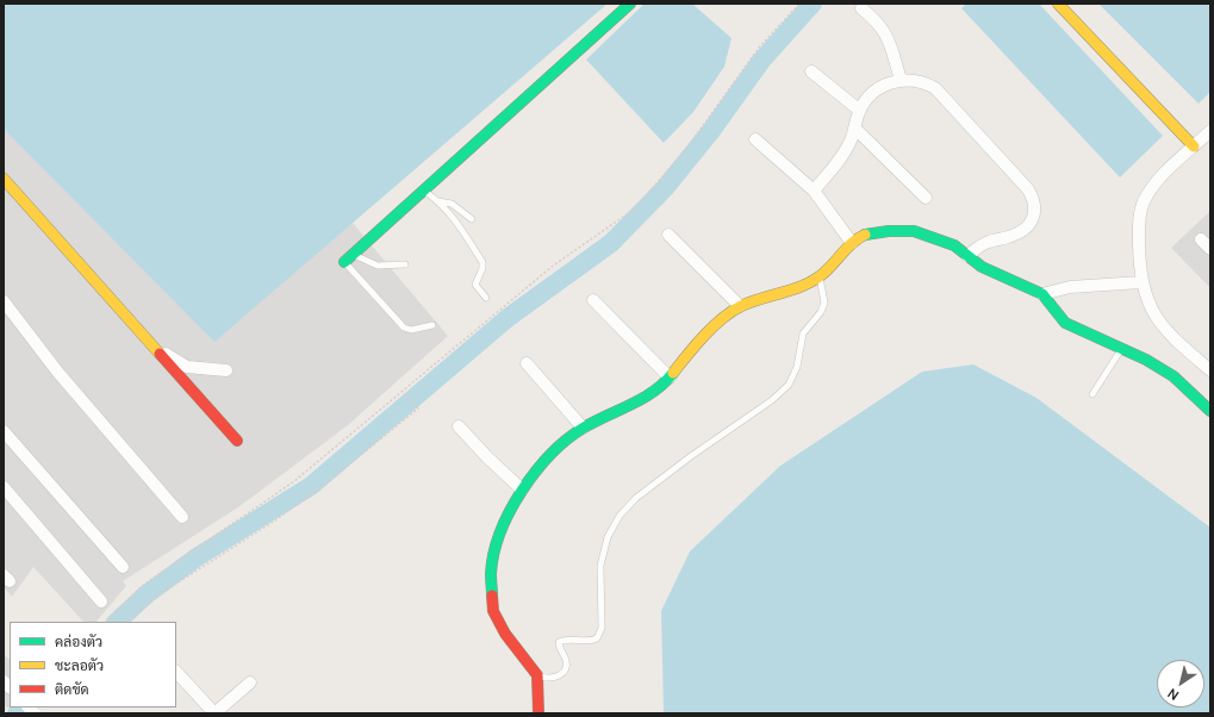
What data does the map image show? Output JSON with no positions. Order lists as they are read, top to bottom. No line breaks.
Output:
{"legend":["คล่องตัว","ชะลอตัว","ติดขัด"],"north":"bottom left"}
